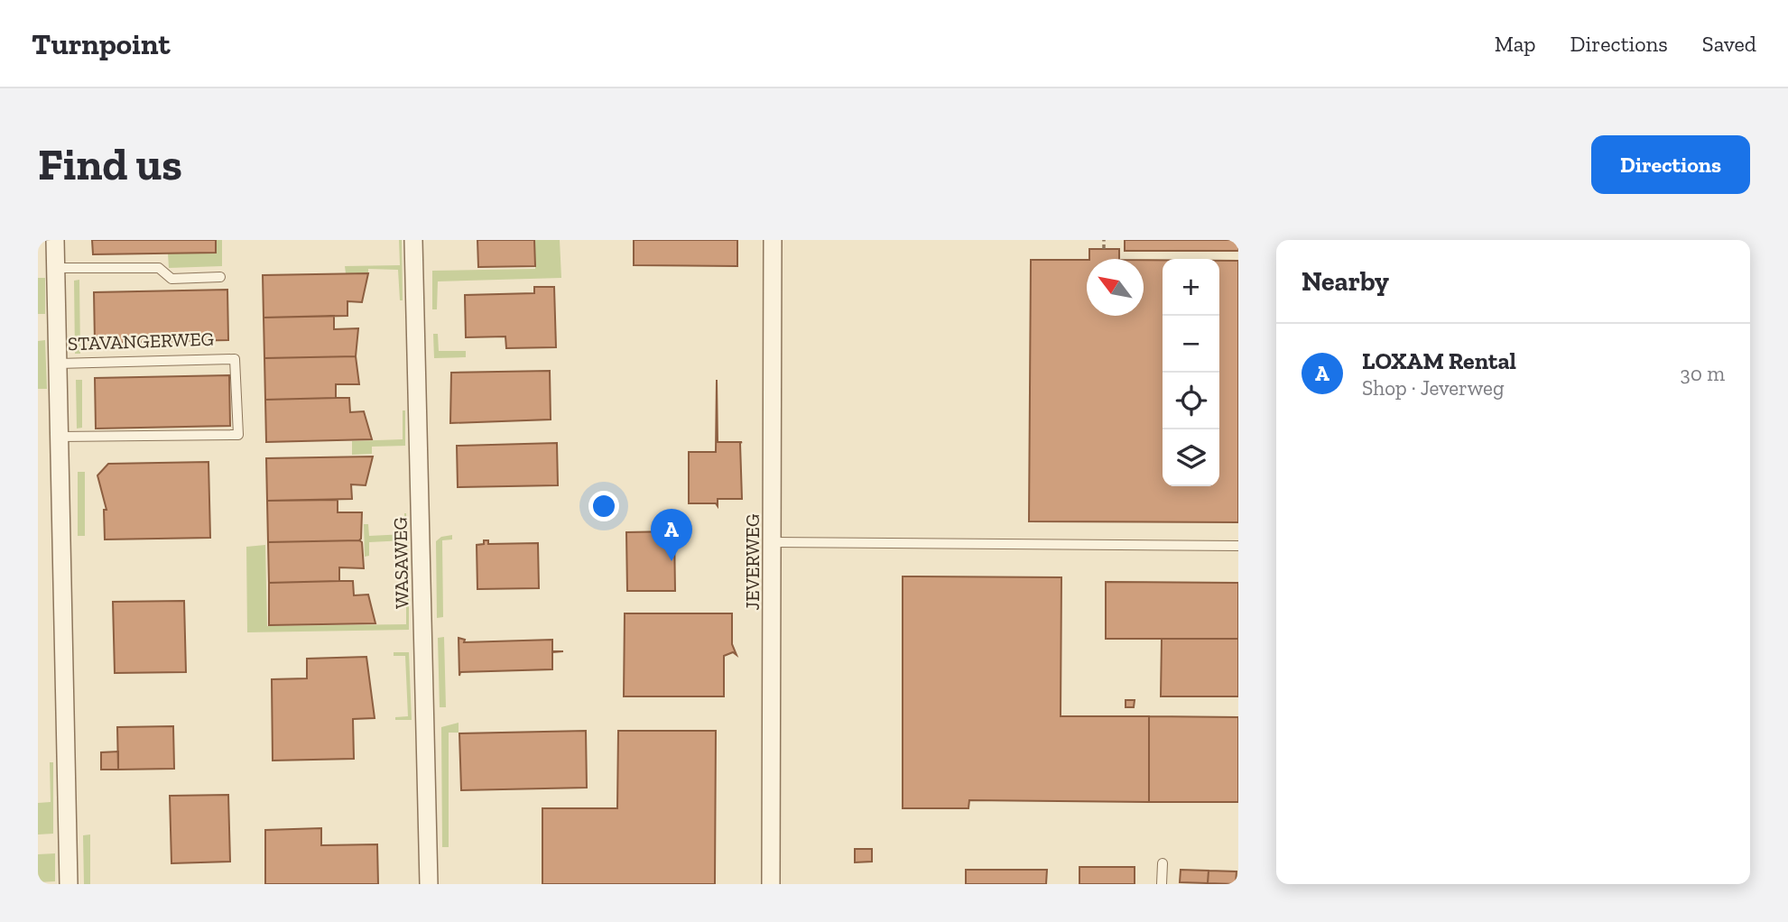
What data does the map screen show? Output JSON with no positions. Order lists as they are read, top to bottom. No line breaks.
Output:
{"streets":{"street":["STAVANGERWEG","JEVERWEG","WASAWEG"]},"north":"top left","page":{"header":"Turnpoint","nav":["Map","Directions","Saved"],"buttons":"Directions","title":"Find us","heading":"Nearby","map_buttons":["+","−"],"list":[{"mark":"A","name":"LOXAM Rental","note":"Shop · Jeverweg","value":"30 m"}],"pins":"A"}}
